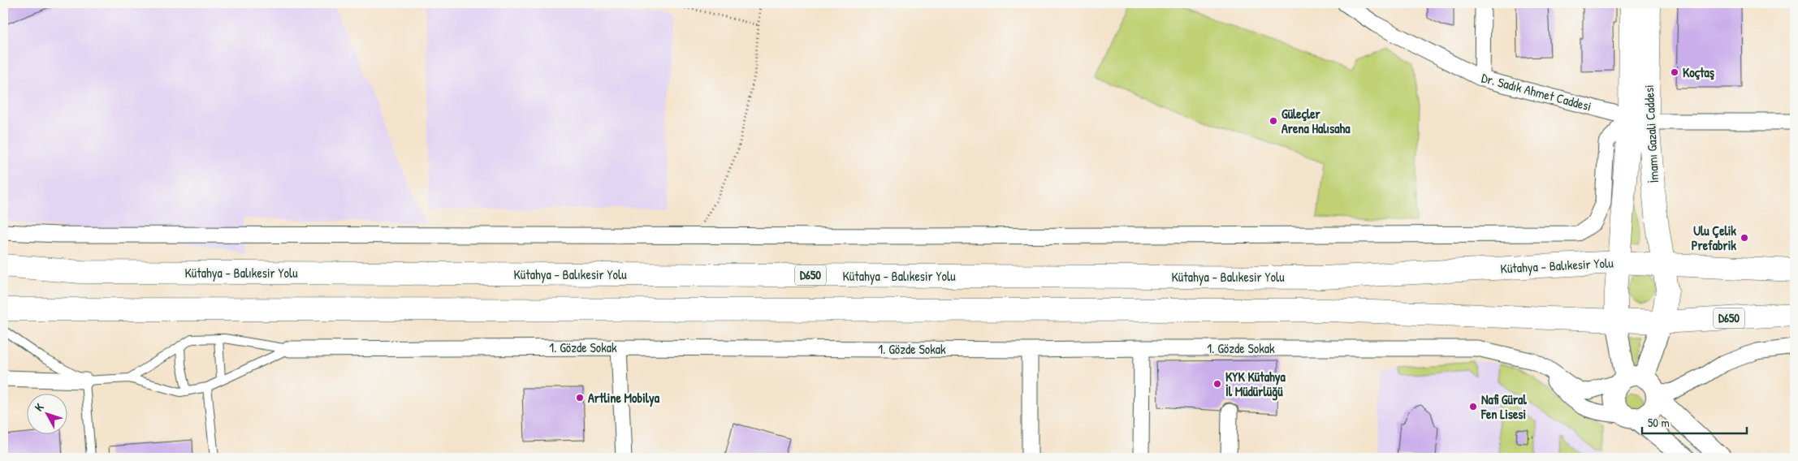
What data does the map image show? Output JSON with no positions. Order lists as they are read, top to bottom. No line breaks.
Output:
{"streets":{"main road":["İmamı Gazali Caddesi","Kütahya - Balıkesir Yolu","D650"],"street":["Dr. Sadık Ahmet Caddesi","1. Gözde Sokak"]},"crossings":[["Dr. Sadık Ahmet Caddesi","İmamı Gazali Caddesi"],["İmamı Gazali Caddesi","Kütahya - Balıkesir Yolu"],["İmamı Gazali Caddesi","D650"]],"places":["Koçtaş","Güleçler Arena Halısaha","Ulu Çelik Prefabrik","KYK Kütahya İl Müdürlüğü","Artline Mobilya","Nafi Güral Fen Lisesi"],"scale_bar":"50 m","north":"top left"}
